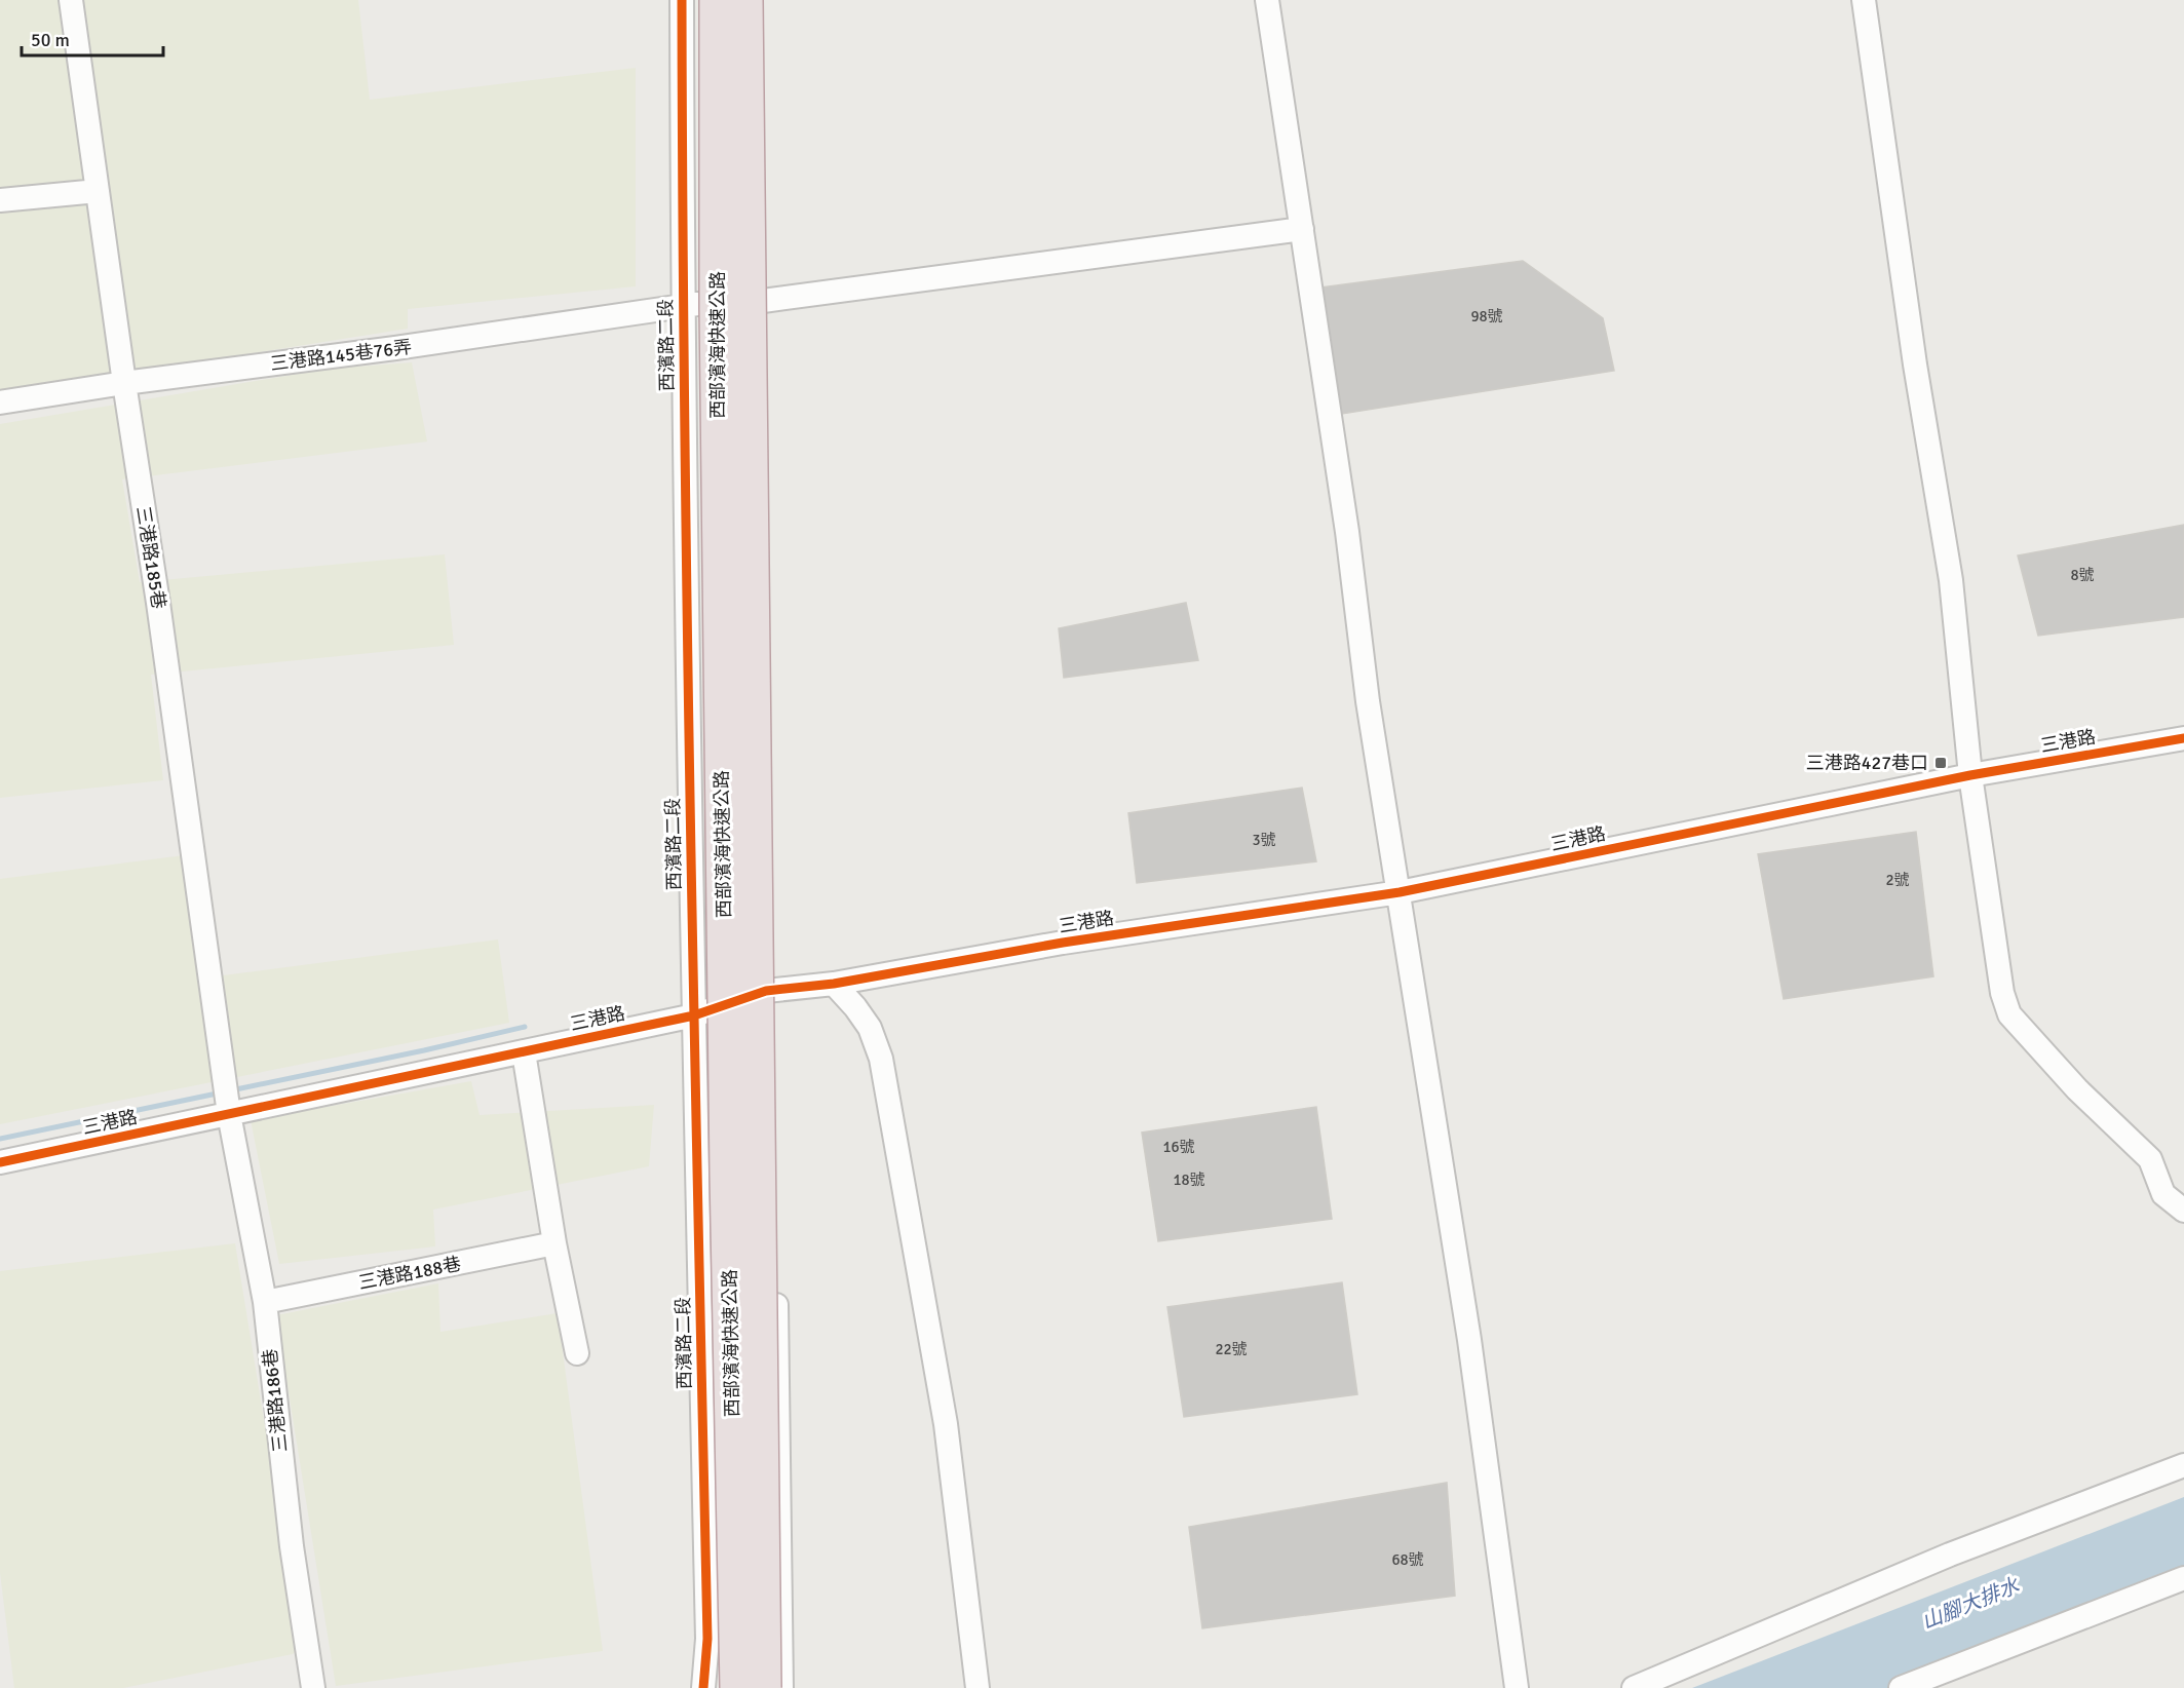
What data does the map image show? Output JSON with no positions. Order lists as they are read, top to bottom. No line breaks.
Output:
{"streets":{"highway":["西部濱海快速公路"],"street":["西濱路二段","三港路145巷76弄","三港路185巷","三港路","三港路188巷","三港路186巷"]},"crossings":[["西濱路二段","三港路145巷76弄"],["西濱路二段","三港路"],["三港路145巷76弄","三港路185巷"],["三港路185巷","三港路"],["三港路185巷","三港路186巷"],["三港路","三港路186巷"],["三港路188巷","三港路186巷"]],"water":["山腳大排水"],"places":{"transit":["三港路427巷口"]},"house_numbers":["98號","8號","3號","2號","16號","18號","22號","68號"],"scale_bar":"50 m"}
